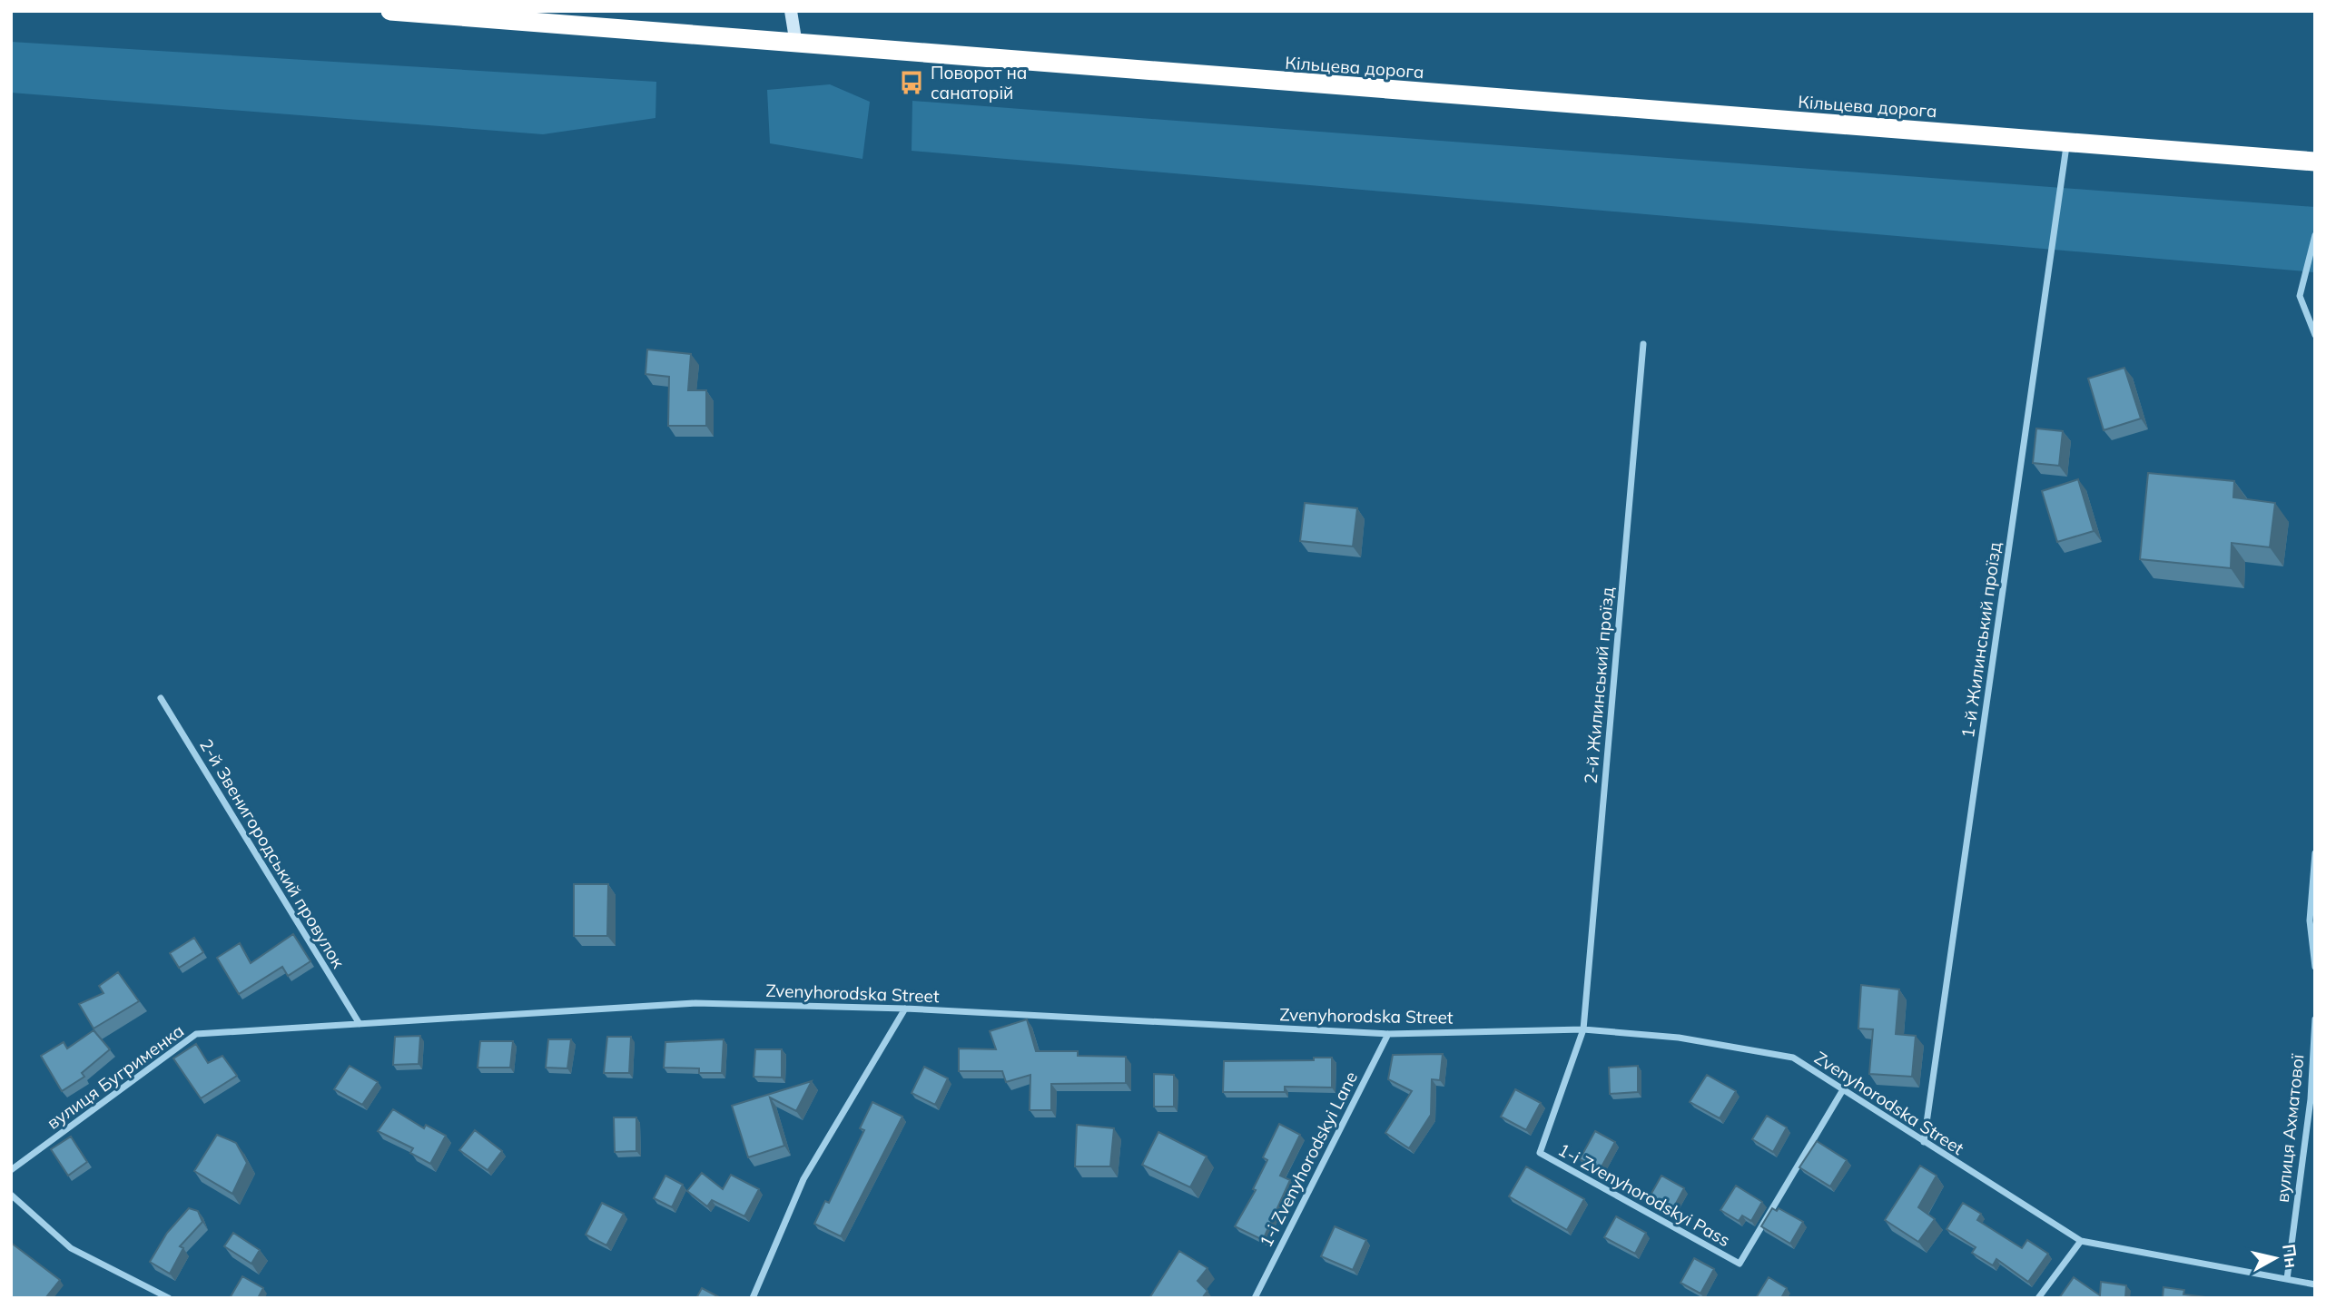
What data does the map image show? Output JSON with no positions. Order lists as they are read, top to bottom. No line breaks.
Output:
{"streets":{"highway":["Кільцева дорога"],"street":["1-й Жилинський проїзд","2-й Жилинський проїзд","2-й Звенигородський провулок","Zvenyhorodska Street","вулиця Бугрименка","вулиця Ахматової","1-i Zvenyhorodskyi Lane","1-i Zvenyhorodskyi Pass"]},"crossings":[["Кільцева дорога","1-й Жилинський проїзд"],["1-й Жилинський проїзд","Zvenyhorodska Street"],["2-й Жилинський проїзд","Zvenyhorodska Street"],["2-й Жилинський проїзд","1-i Zvenyhorodskyi Pass"],["2-й Звенигородський провулок","Zvenyhorodska Street"],["2-й Звенигородський провулок","вулиця Бугрименка"],["Zvenyhorodska Street","вулиця Бугрименка"],["Zvenyhorodska Street","вулиця Ахматової"],["Zvenyhorodska Street","1-i Zvenyhorodskyi Lane"],["Zvenyhorodska Street","1-i Zvenyhorodskyi Pass"]],"places":{"bus stop":["Поворот на санаторій"]},"north":"right"}
